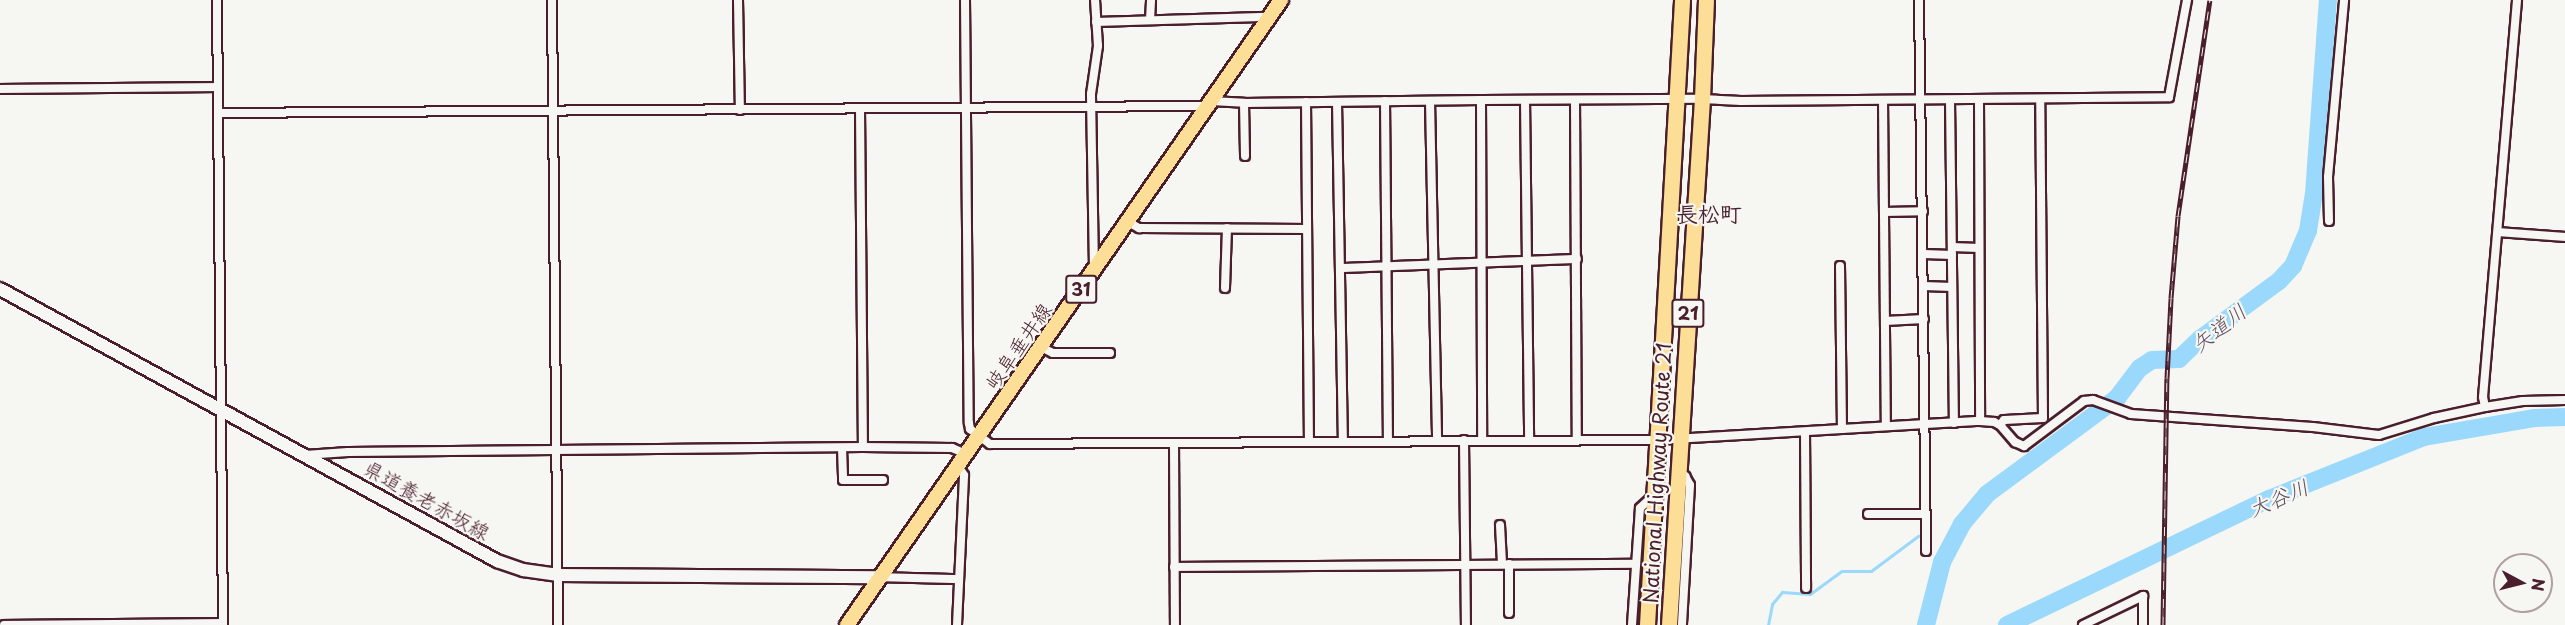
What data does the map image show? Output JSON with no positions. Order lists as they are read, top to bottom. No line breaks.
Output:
{"streets":{"highway":["21","National Highway Route 21"],"main road":["31","岐阜垂井線","県道養老赤坂線"]},"crossings":[["岐阜垂井線","県道養老赤坂線"]],"districts":["長松町"],"water":["矢道川","大谷川"],"north":"right"}
